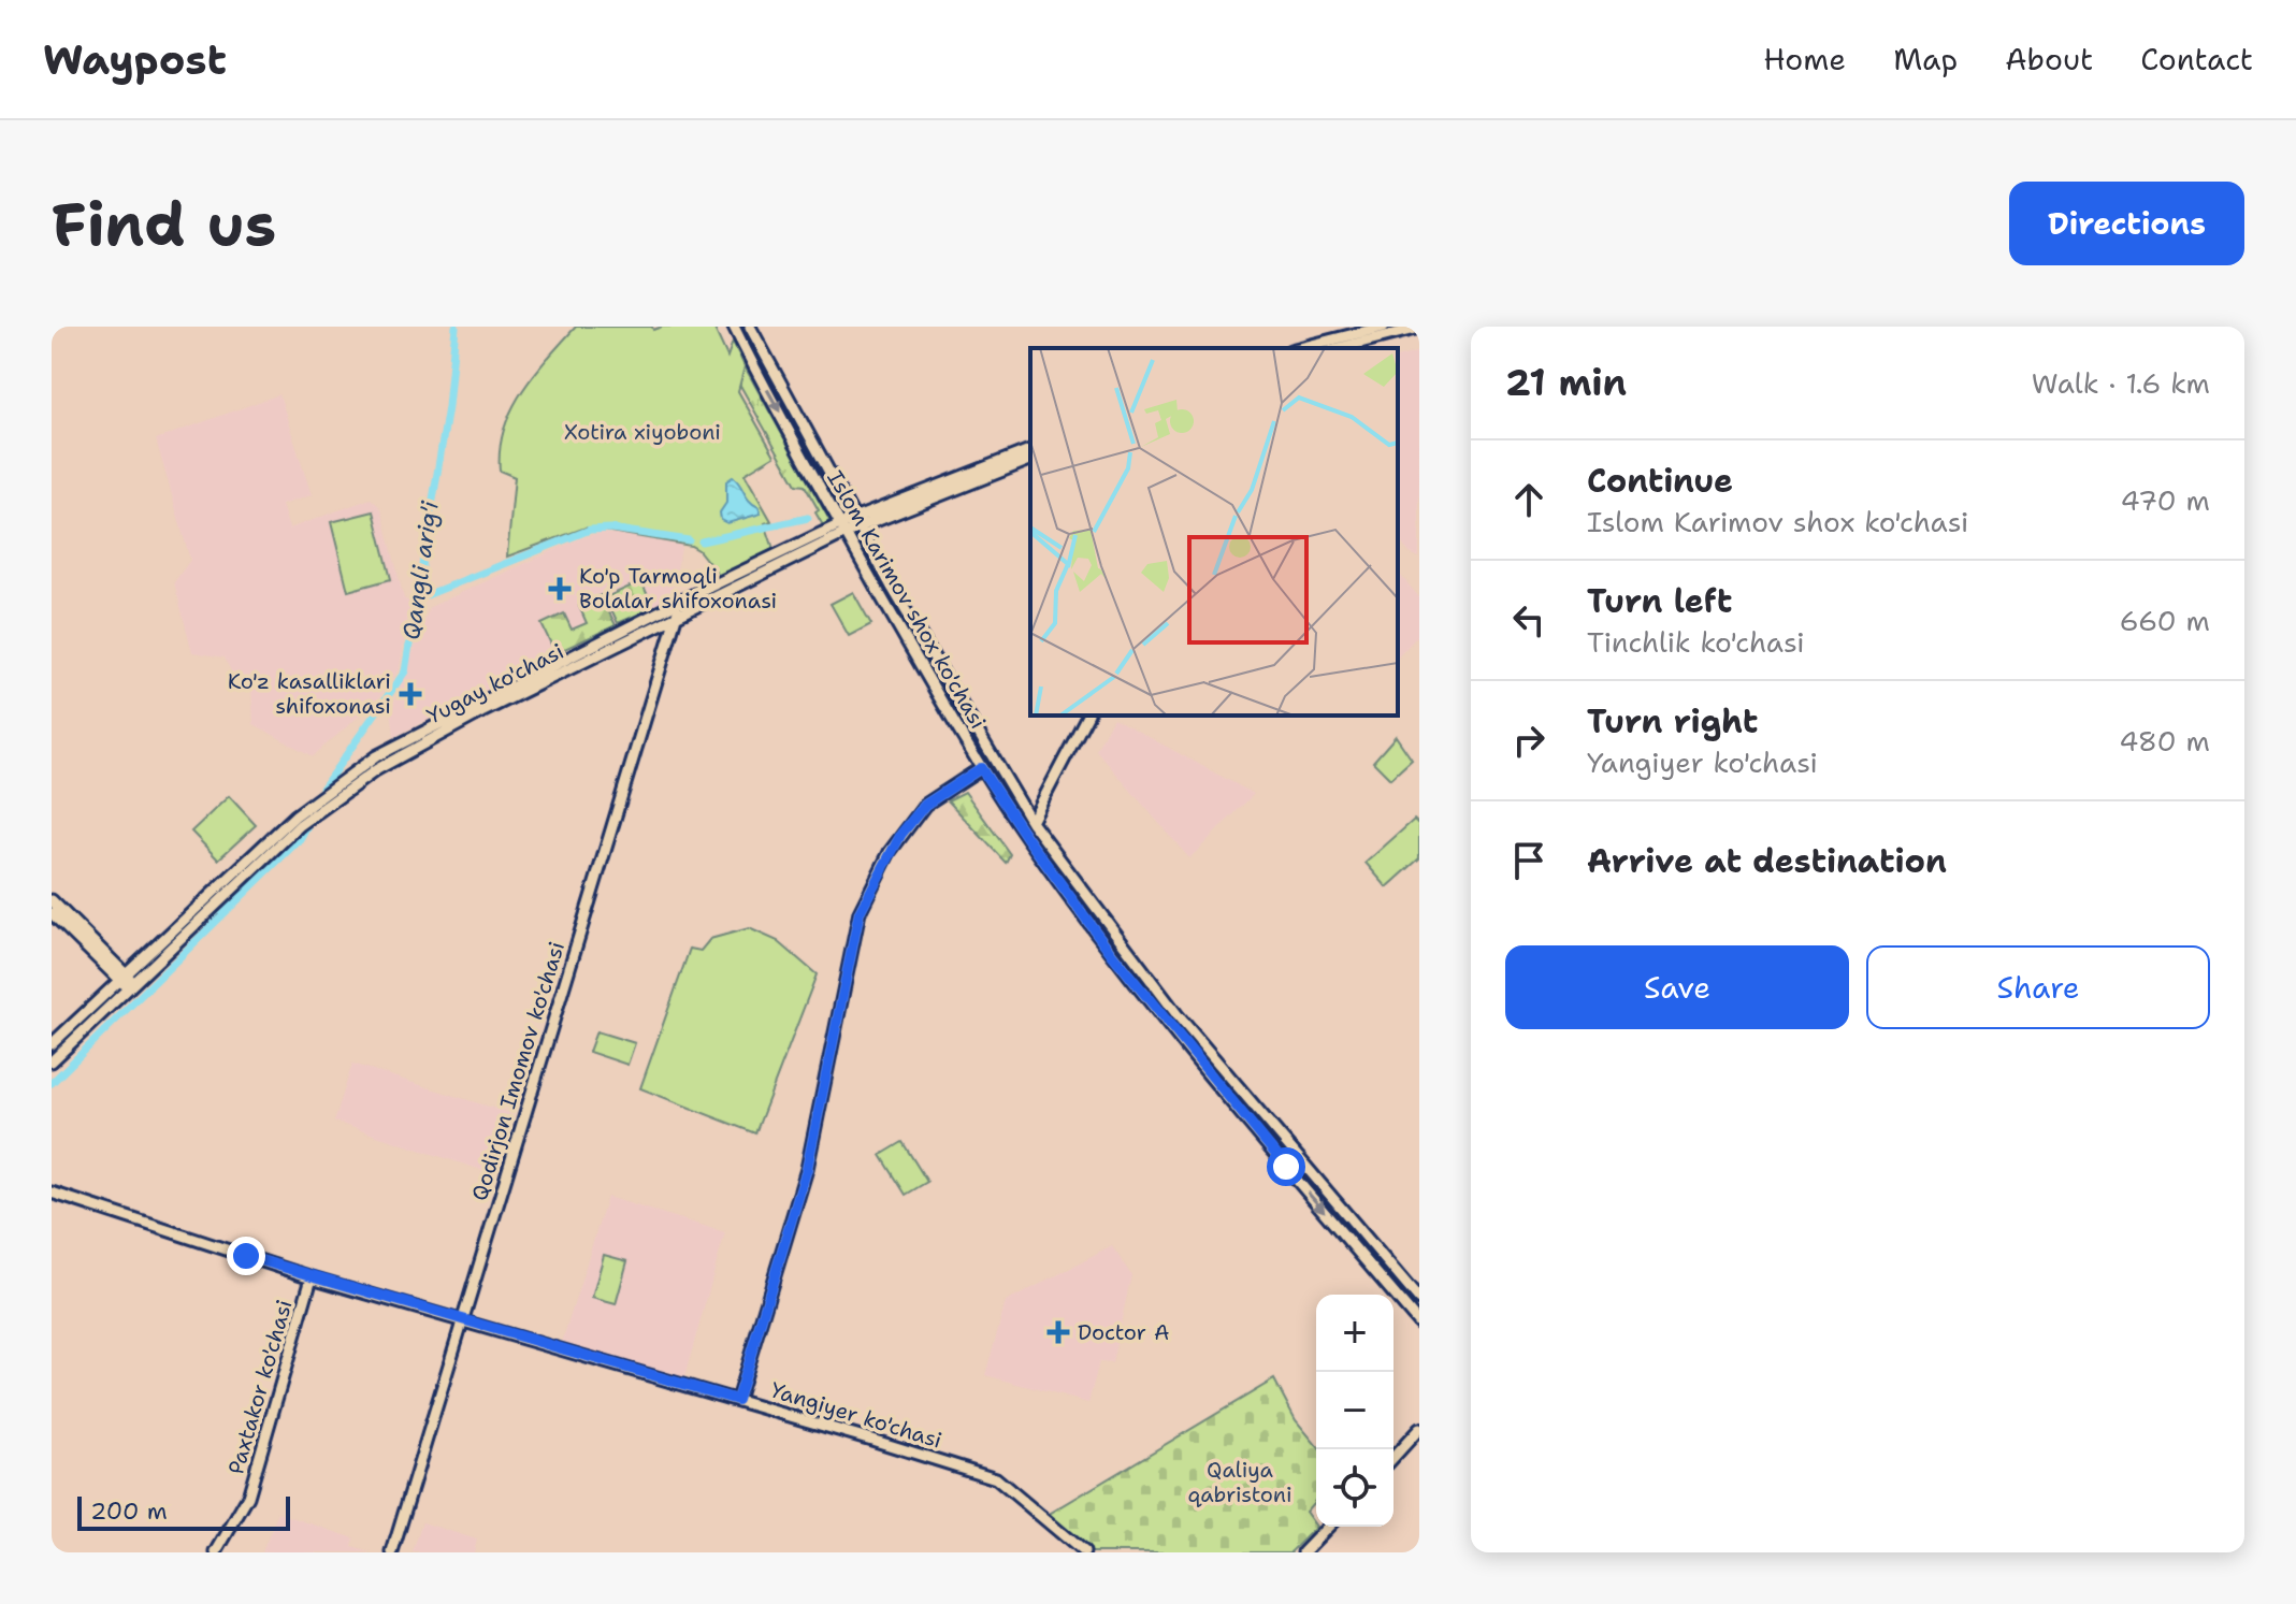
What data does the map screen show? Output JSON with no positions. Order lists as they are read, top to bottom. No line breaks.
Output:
{"streets":{"main road":["Islom Karimov shox ko'chasi","Yugay ko'chasi","Qodirjon Imomov ko'chasi","Paxtakor ko'chasi","Yangiyer ko'chasi"]},"crossings":[["Islom Karimov shox ko'chasi","Yugay ko'chasi"],["Yugay ko'chasi","Qodirjon Imomov ko'chasi"],["Qodirjon Imomov ko'chasi","Yangiyer ko'chasi"],["Paxtakor ko'chasi","Yangiyer ko'chasi"]],"water":["Qangli arig'i"],"parks":["Xotira xiyoboni","Qaliya qabristoni"],"places":{"health":["Ko'p Tarmoqli Bolalar shifoxonasi","Ko'z kasalliklari shifoxonasi","Doctor A"]},"scale_bar":"200 m","page":{"header":"Waypost","nav":["Home","Map","About","Contact"],"buttons":["Directions",["Save","Share"]],"title":"Find us","heading":["21 min","Walk · 1.6 km"],"list":[["Continue","Islom Karimov shox ko'chasi","470 m"],["Turn left","Tinchlik ko'chasi","660 m"],["Turn right","Yangiyer ko'chasi","480 m"],"Arrive at destination"],"map_buttons":["+","−"],"scale":"200 m"}}
